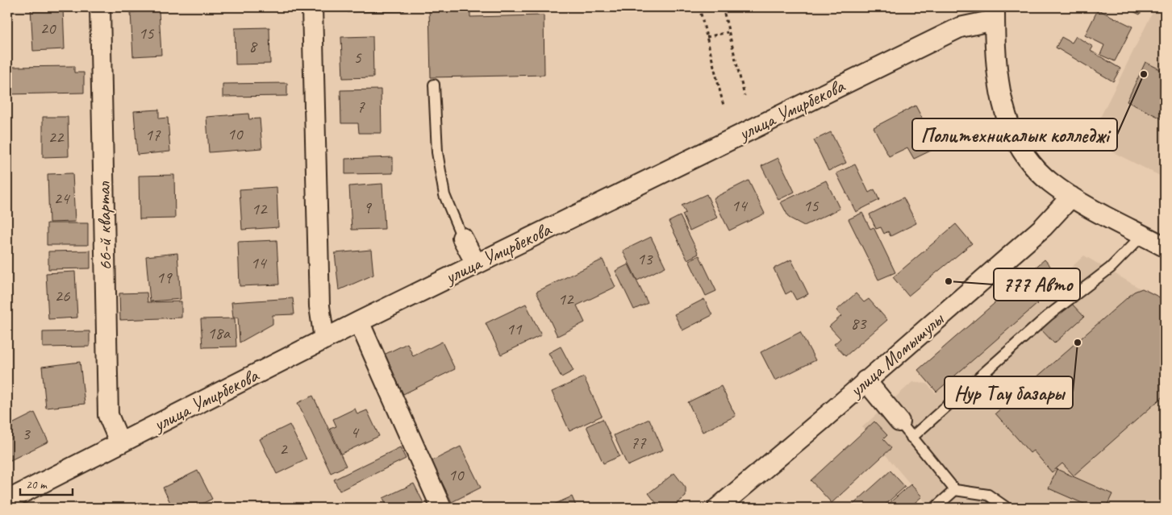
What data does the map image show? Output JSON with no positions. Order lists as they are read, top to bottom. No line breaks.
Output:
{"streets":{"street":["улица Умирбекова","66-й квартал","улица Момышулы"]},"crossings":[["улица Умирбекова","66-й квартал"]],"places":["Политехникалык колледжі","777 Авто","Нур Тау базары"],"house_numbers":["20","15","8","5","7","10","17","22","24","14","15","9","12","13","14","19","26","12","83","11","18а","4","3","77","2","10"],"scale_bar":"20 m"}
